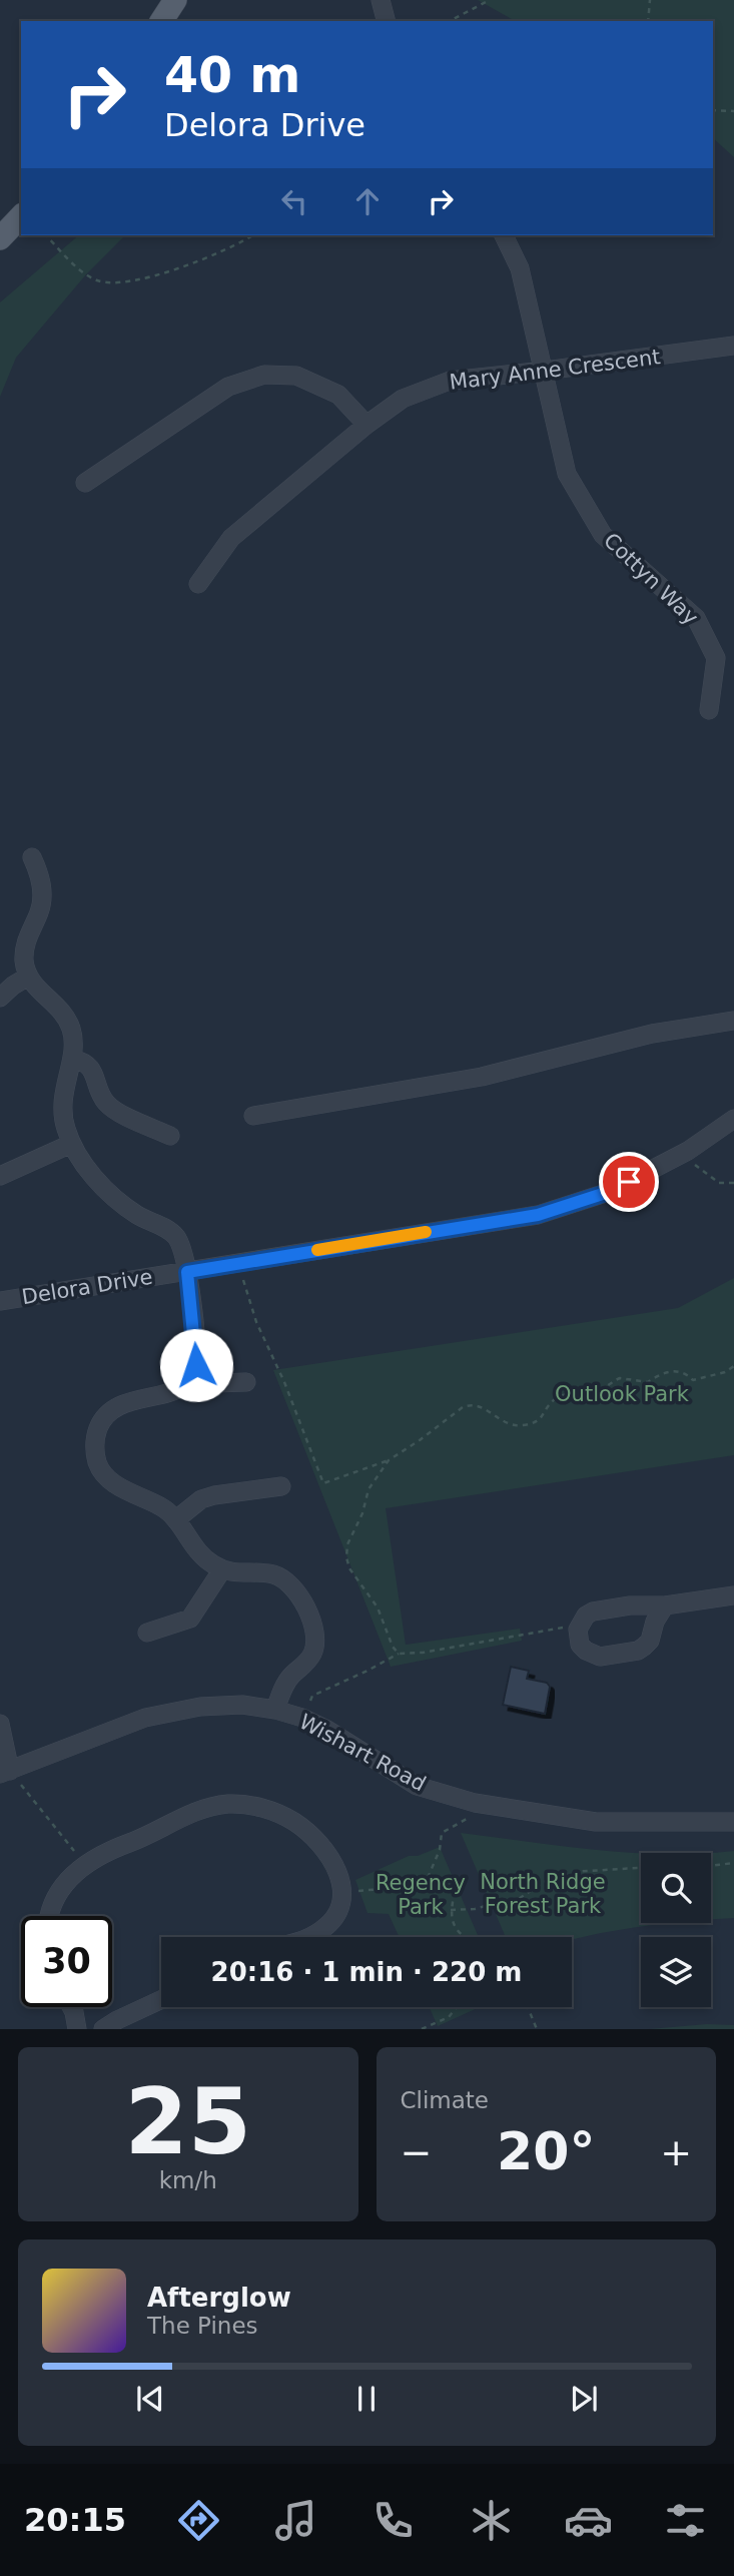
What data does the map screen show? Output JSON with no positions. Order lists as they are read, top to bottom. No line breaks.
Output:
{"streets":{"street":["Mary Anne Crescent","Cottyn Way","Delora Drive","Wishart Road"]},"crossings":[["Mary Anne Crescent","Cottyn Way"]],"parks":["Outlook Park","North Ridge Forest Park","Regency Park"],"page":{"turn":["40 m","Delora Drive"],"limit":"30","trip":"20:16 · 1 min · 220 m","tile":[["25","km/h"],"Climate"],"heat":["−","20°","+"],"song":["Afterglow","The Pines"],"tabs":"20:15"}}
